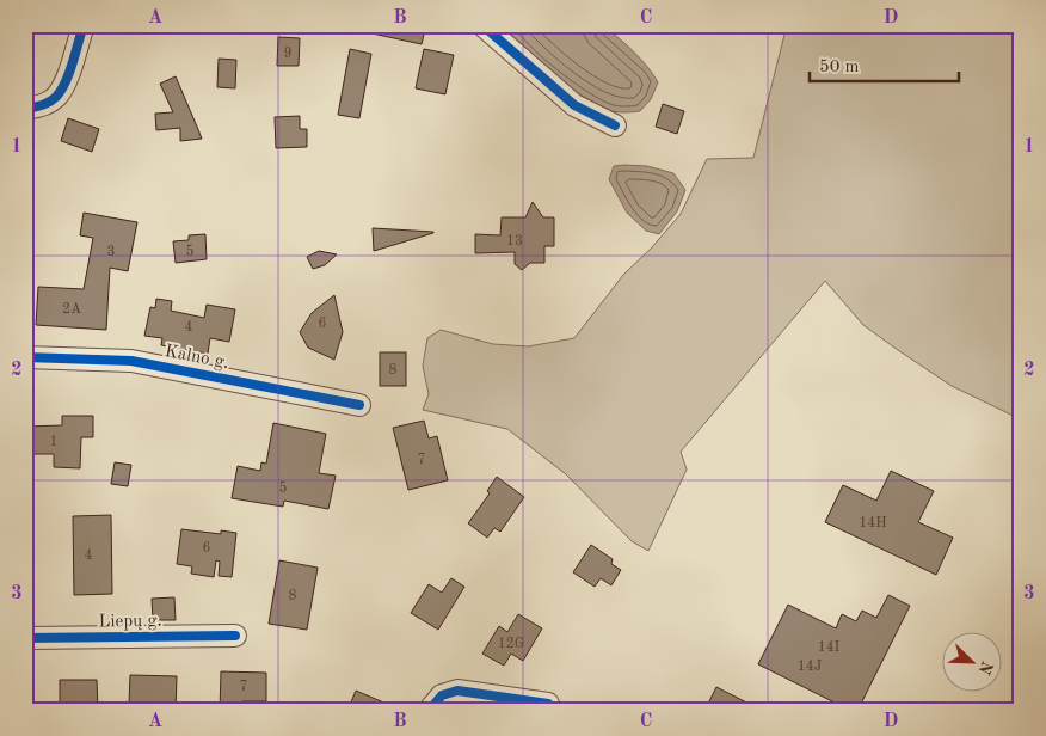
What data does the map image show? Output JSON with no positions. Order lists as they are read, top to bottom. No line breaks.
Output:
{"streets":{"street":["Kalno g.","Liepų g."]},"house_numbers":["9","13","3","5","2A","6","4","8","1","7","5","14H","6","4","8","12G","14I","14J","7"],"scale_bar":"50 m","north":"bottom right","grid":{"columns":["A","B","C","D"],"rows":["1","2","3"]}}
